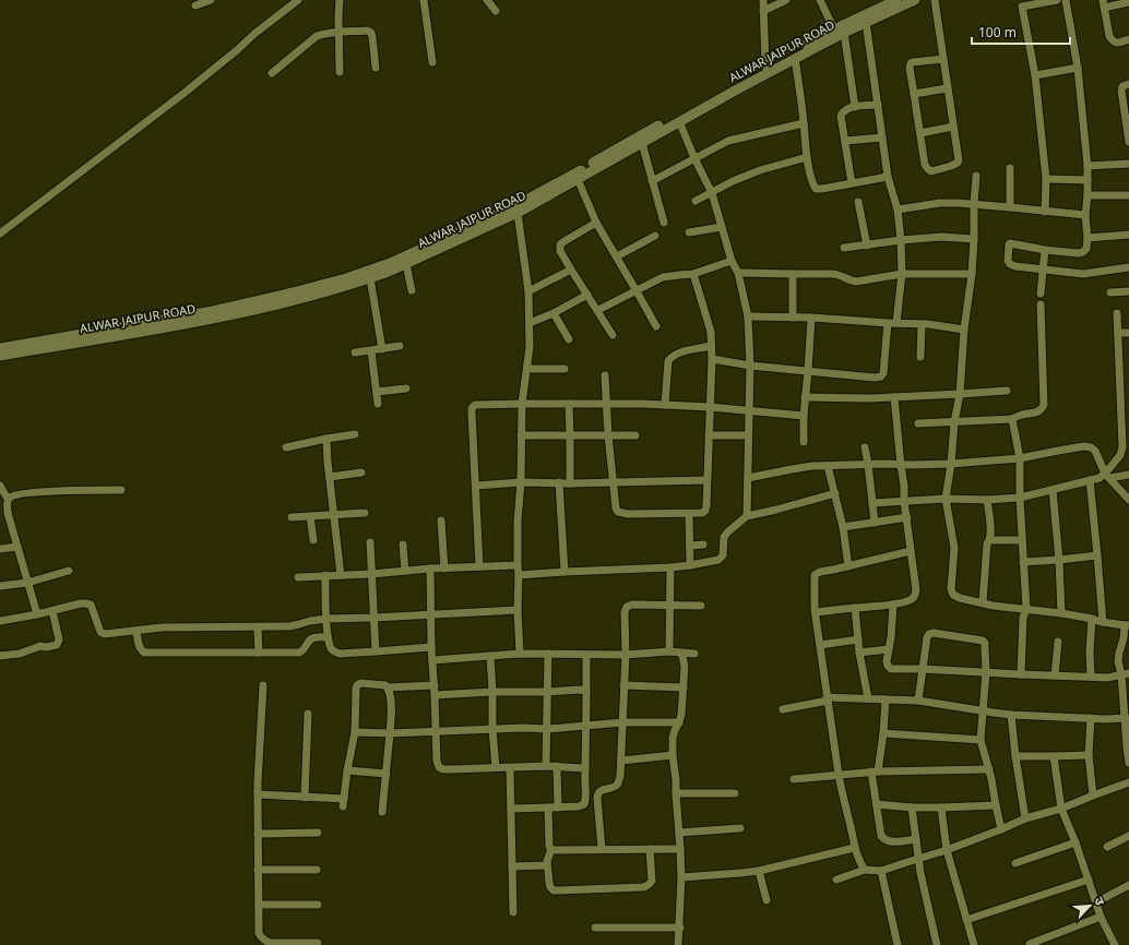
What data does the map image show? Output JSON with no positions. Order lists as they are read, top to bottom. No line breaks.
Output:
{"streets":{"main road":["ALWAR JAIPUR ROAD"]},"scale_bar":"100 m","north":"top right"}
